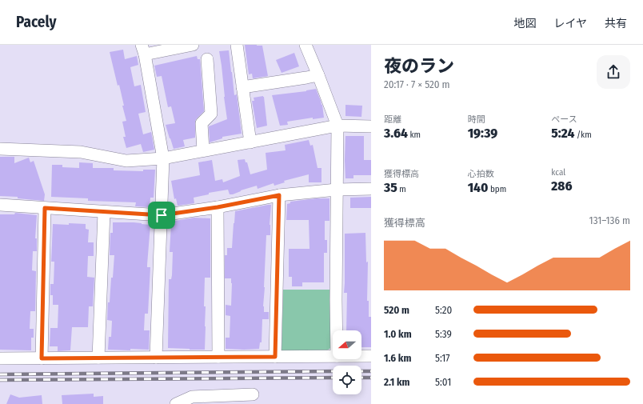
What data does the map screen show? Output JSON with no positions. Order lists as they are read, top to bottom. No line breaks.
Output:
{"north":"left","page":{"header":"Pacely","nav":["地図","レイヤ","共有"],"heading":["夜のラン","20:17 · 7 × 520 m"],"stats":[["距離","3.64 km"],["時間","19:39"],["ペース","5:24 /km"],["獲得標高","35 m"],["心拍数","140 bpm"],["kcal","286"]],"chart":["獲得標高","131–136 m"],"list":[{"name":"520 m","note":"5:20"},{"name":"1.0 km","note":"5:39"},{"name":"1.6 km","note":"5:17"},{"name":"2.1 km","note":"5:01"}]}}
